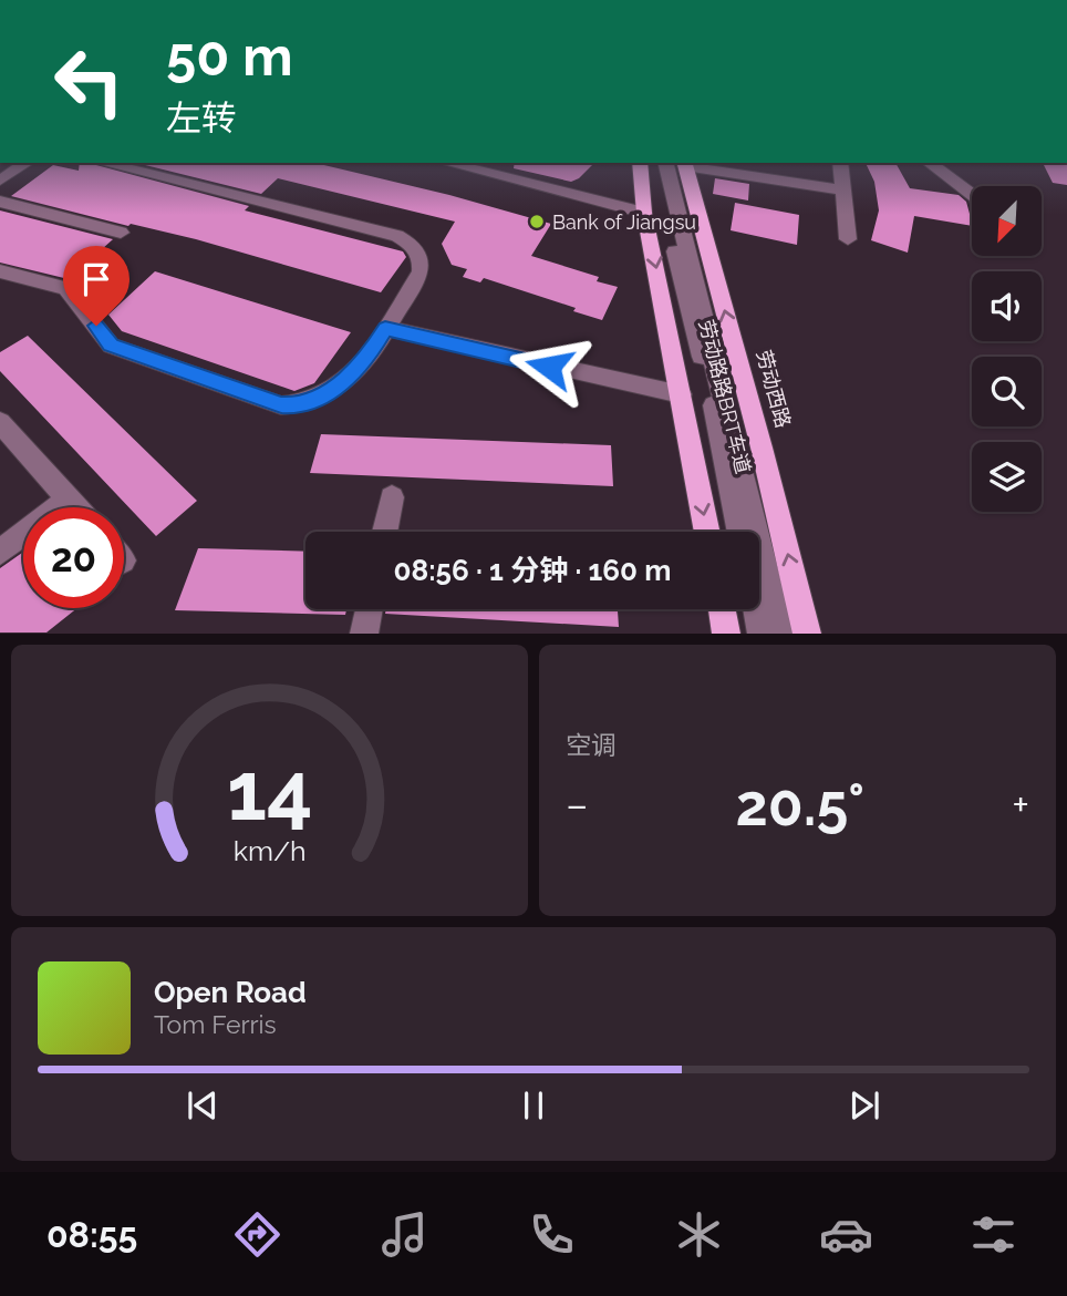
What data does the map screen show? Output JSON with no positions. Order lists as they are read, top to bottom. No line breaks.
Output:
{"streets":{"main road":["劳动西路"],"lane":["劳动路路BRT车道"]},"crossings":[["劳动西路","劳动路路BRT车道"]],"places":["Bank of Jiangsu"],"north":"bottom left","page":{"turn":["50 m","左转"],"limit":"20","trip":"08:56 · 1 分钟 · 160 m","tile":"空调","heat":["−","20.5°","+"],"song":["Open Road","Tom Ferris"],"tabs":"08:55","gauge":["14","km/h"]}}
